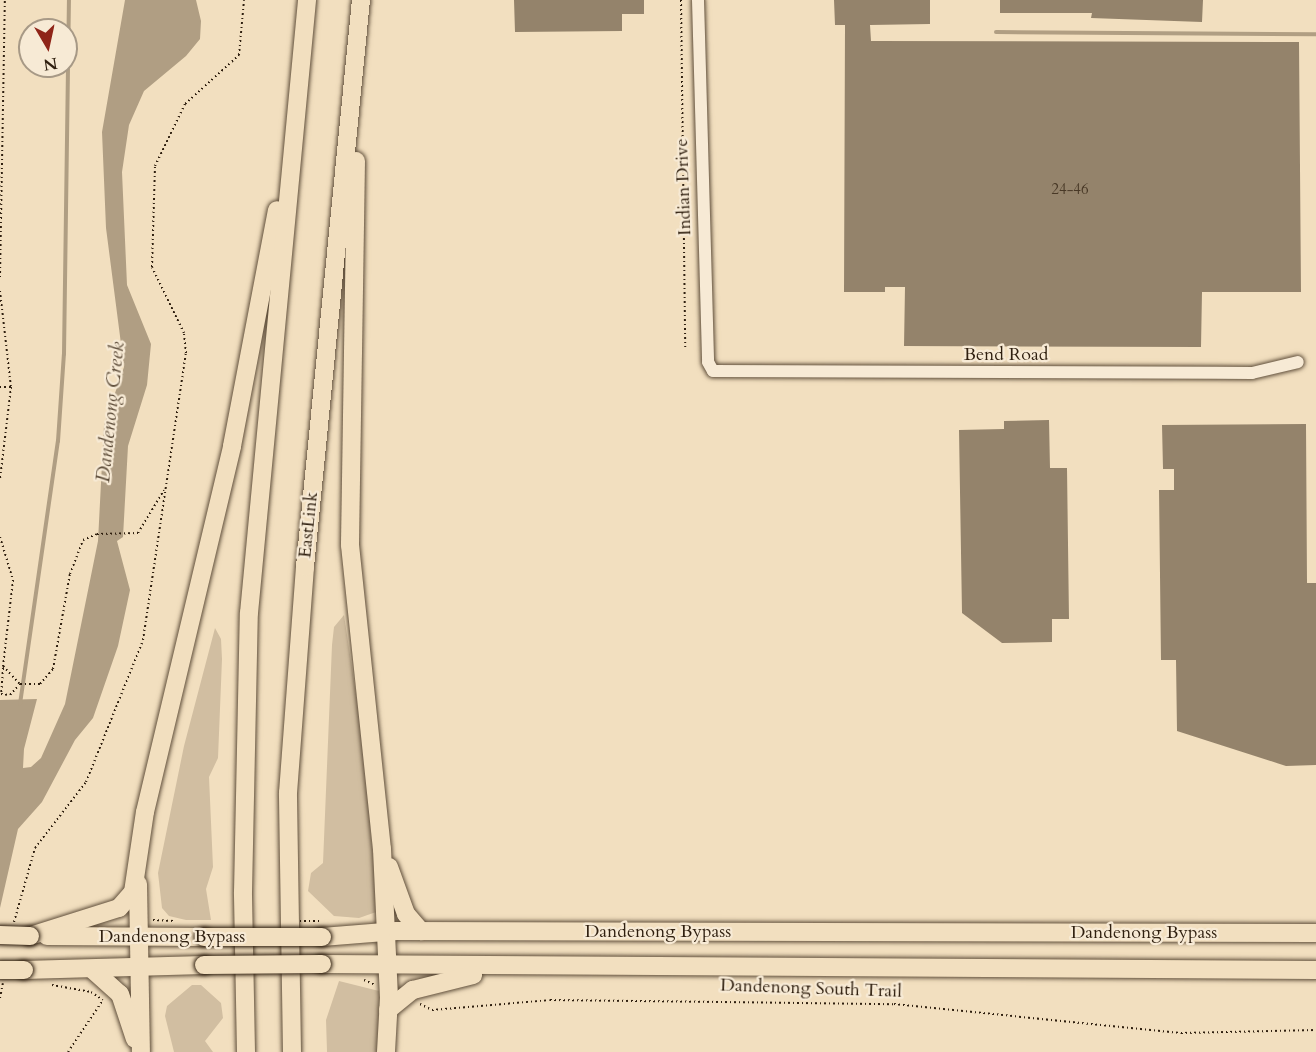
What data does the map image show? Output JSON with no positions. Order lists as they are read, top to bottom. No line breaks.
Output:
{"streets":{"highway":["EastLink","Dandenong Bypass"],"street":["Indian Drive","Bend Road"],"path":["Dandenong South Trail"]},"crossings":[["Indian Drive","Bend Road"]],"water":["Dandenong Creek"],"house_numbers":["24-46"],"north":"bottom"}
